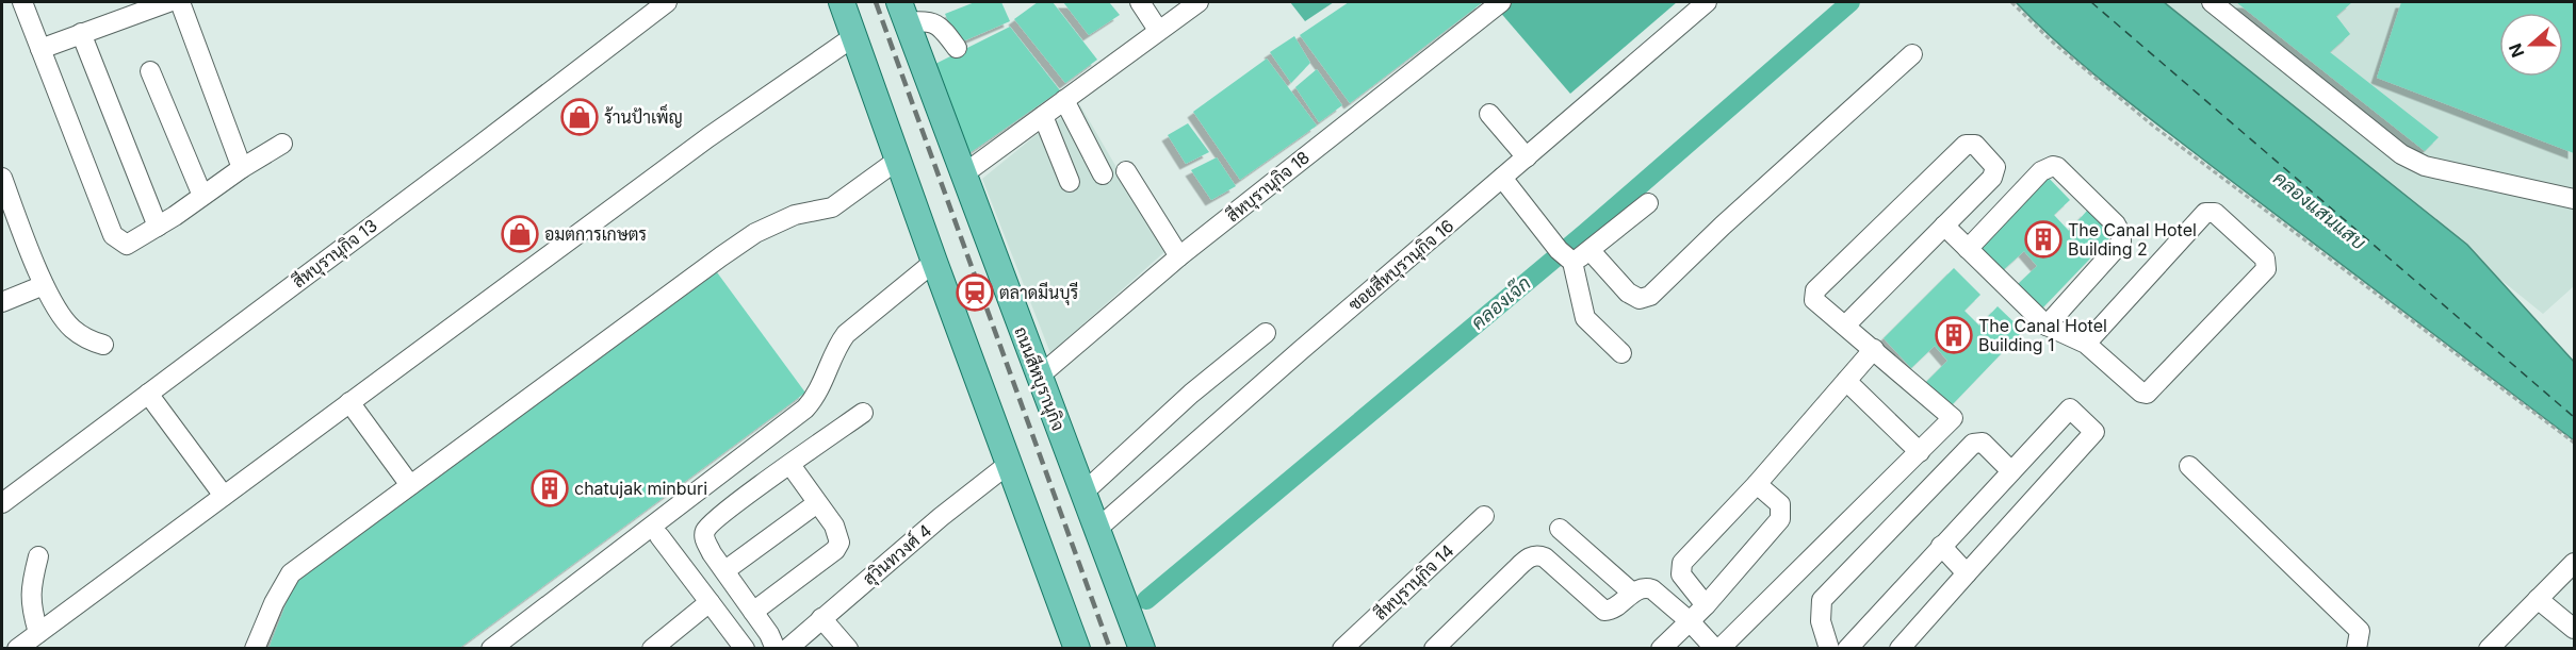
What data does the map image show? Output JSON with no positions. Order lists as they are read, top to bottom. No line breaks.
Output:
{"streets":{"main road":["ถนนสีหบุรานุกิจ"],"street":["สีหบุรานุกิจ 18","สีหบุรานุกิจ 13","ซอยสีหบุรานุกิจ 16","สุวินทวงศ์ 4","สีหบุรานุกิจ 14"]},"crossings":[["สีหบุรานุกิจ 18","ถนนสีหบุรานุกิจ"],["ซอยสีหบุรานุกิจ 16","ถนนสีหบุรานุกิจ"]],"water":["คลองแสนแสบ","คลองเจ๊ก"],"places":{"shop":["ร้านป้าเพ็ญ","อมตการเกษตร"],"building":["The Canal Hotel Building 2","The Canal Hotel Building 1","chatujak minburi"],"station":["ตลาดมีนบุรี"]},"north":"left"}
